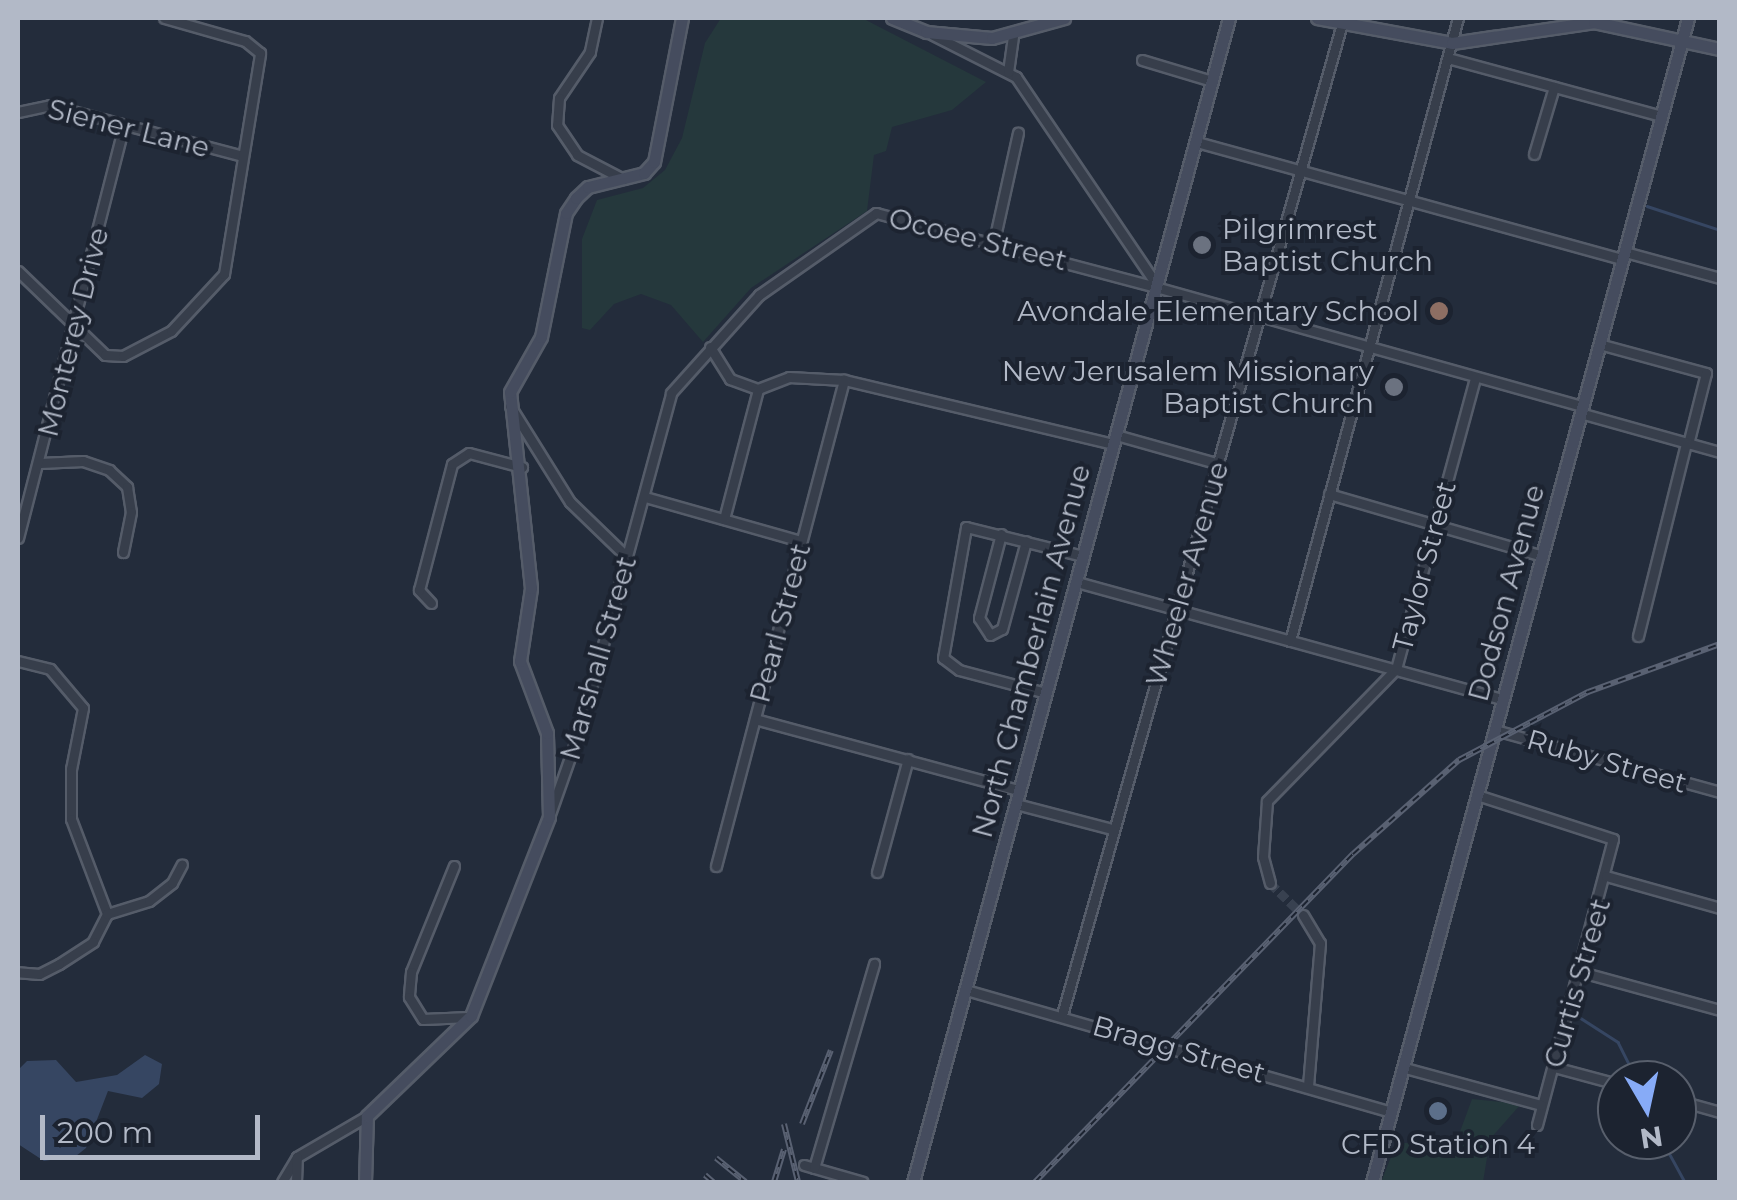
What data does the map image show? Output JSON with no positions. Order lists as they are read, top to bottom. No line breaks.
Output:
{"streets":{"street":["Siener Lane","Ocoee Street","Monterey Drive","Taylor Street","Wheeler Avenue","Dodson Avenue","Pearl Street","North Chamberlain Avenue","Marshall Street","Ruby Street","Curtis Street","Bragg Street"]},"crossings":[["Siener Lane","Monterey Drive"],["Ocoee Street","Taylor Street"],["Ocoee Street","Wheeler Avenue"],["Ocoee Street","Dodson Avenue"],["Ocoee Street","North Chamberlain Avenue"],["Ocoee Street","Marshall Street"],["Wheeler Avenue","Bragg Street"],["Dodson Avenue","Ruby Street"],["Dodson Avenue","Curtis Street"],["Dodson Avenue","Bragg Street"],["North Chamberlain Avenue","Bragg Street"]],"places":["Pilgrimrest Baptist Church","Avondale Elementary School","New Jerusalem Missionary Baptist Church","CFD Station 4"],"scale_bar":"200 m","north":"bottom"}
